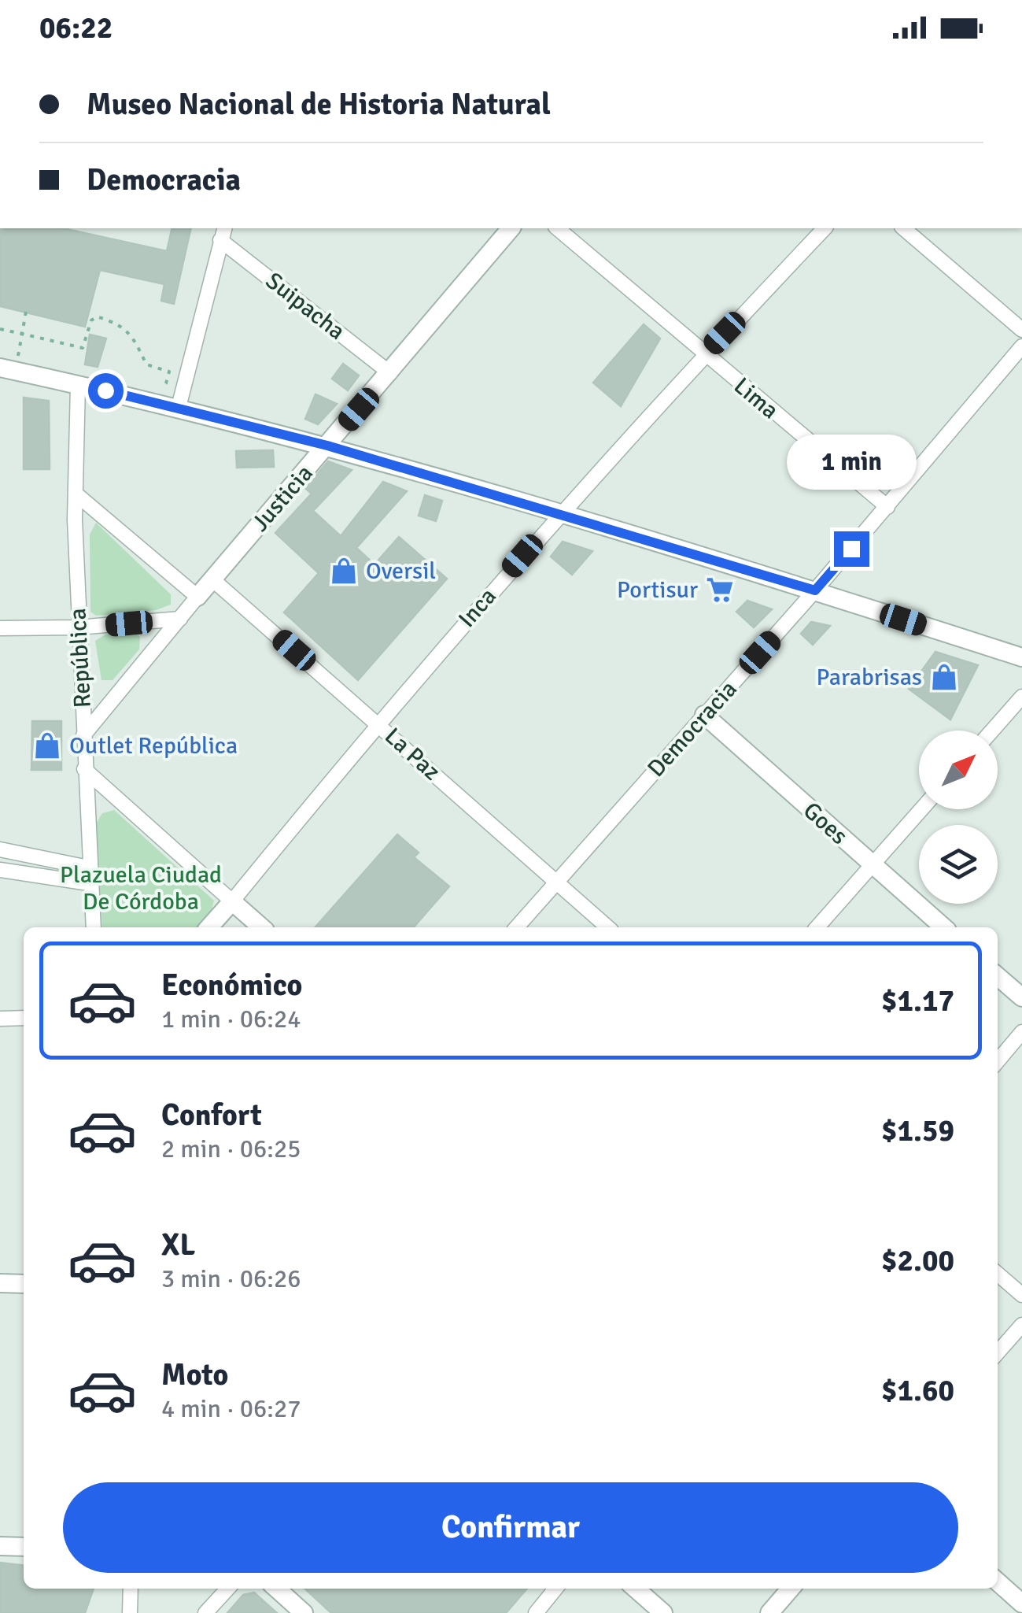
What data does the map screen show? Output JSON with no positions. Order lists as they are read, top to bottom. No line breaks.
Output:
{"streets":{"street":["Suipacha","Lima","Justicia","Inca","República","Democracia","La Paz","Goes"]},"crossings":[["Suipacha","Justicia"],["Lima","Inca"],["Lima","Democracia"],["Justicia","República"],["Justicia","La Paz"],["Inca","La Paz"],["Democracia","La Paz"],["Democracia","Goes"]],"parks":["Plazuela Ciudad De Córdoba"],"places":{"shop":["Oversil","Parabrisas","Outlet República"],"supermarket":["Portisur"]},"north":"top right","page":{"status":"06:22","banner":["Museo Nacional de Historia Natural","Democracia"],"bubble":"1 min","list":[{"name":"Económico","note":"1 min · 06:24","value":"$1.17"},{"name":"Confort","note":"2 min · 06:25","value":"$1.59"},{"name":"XL","note":"3 min · 06:26","value":"$2.00"},{"name":"Moto","note":"4 min · 06:27","value":"$1.60"}],"buttons":"Confirmar"}}
